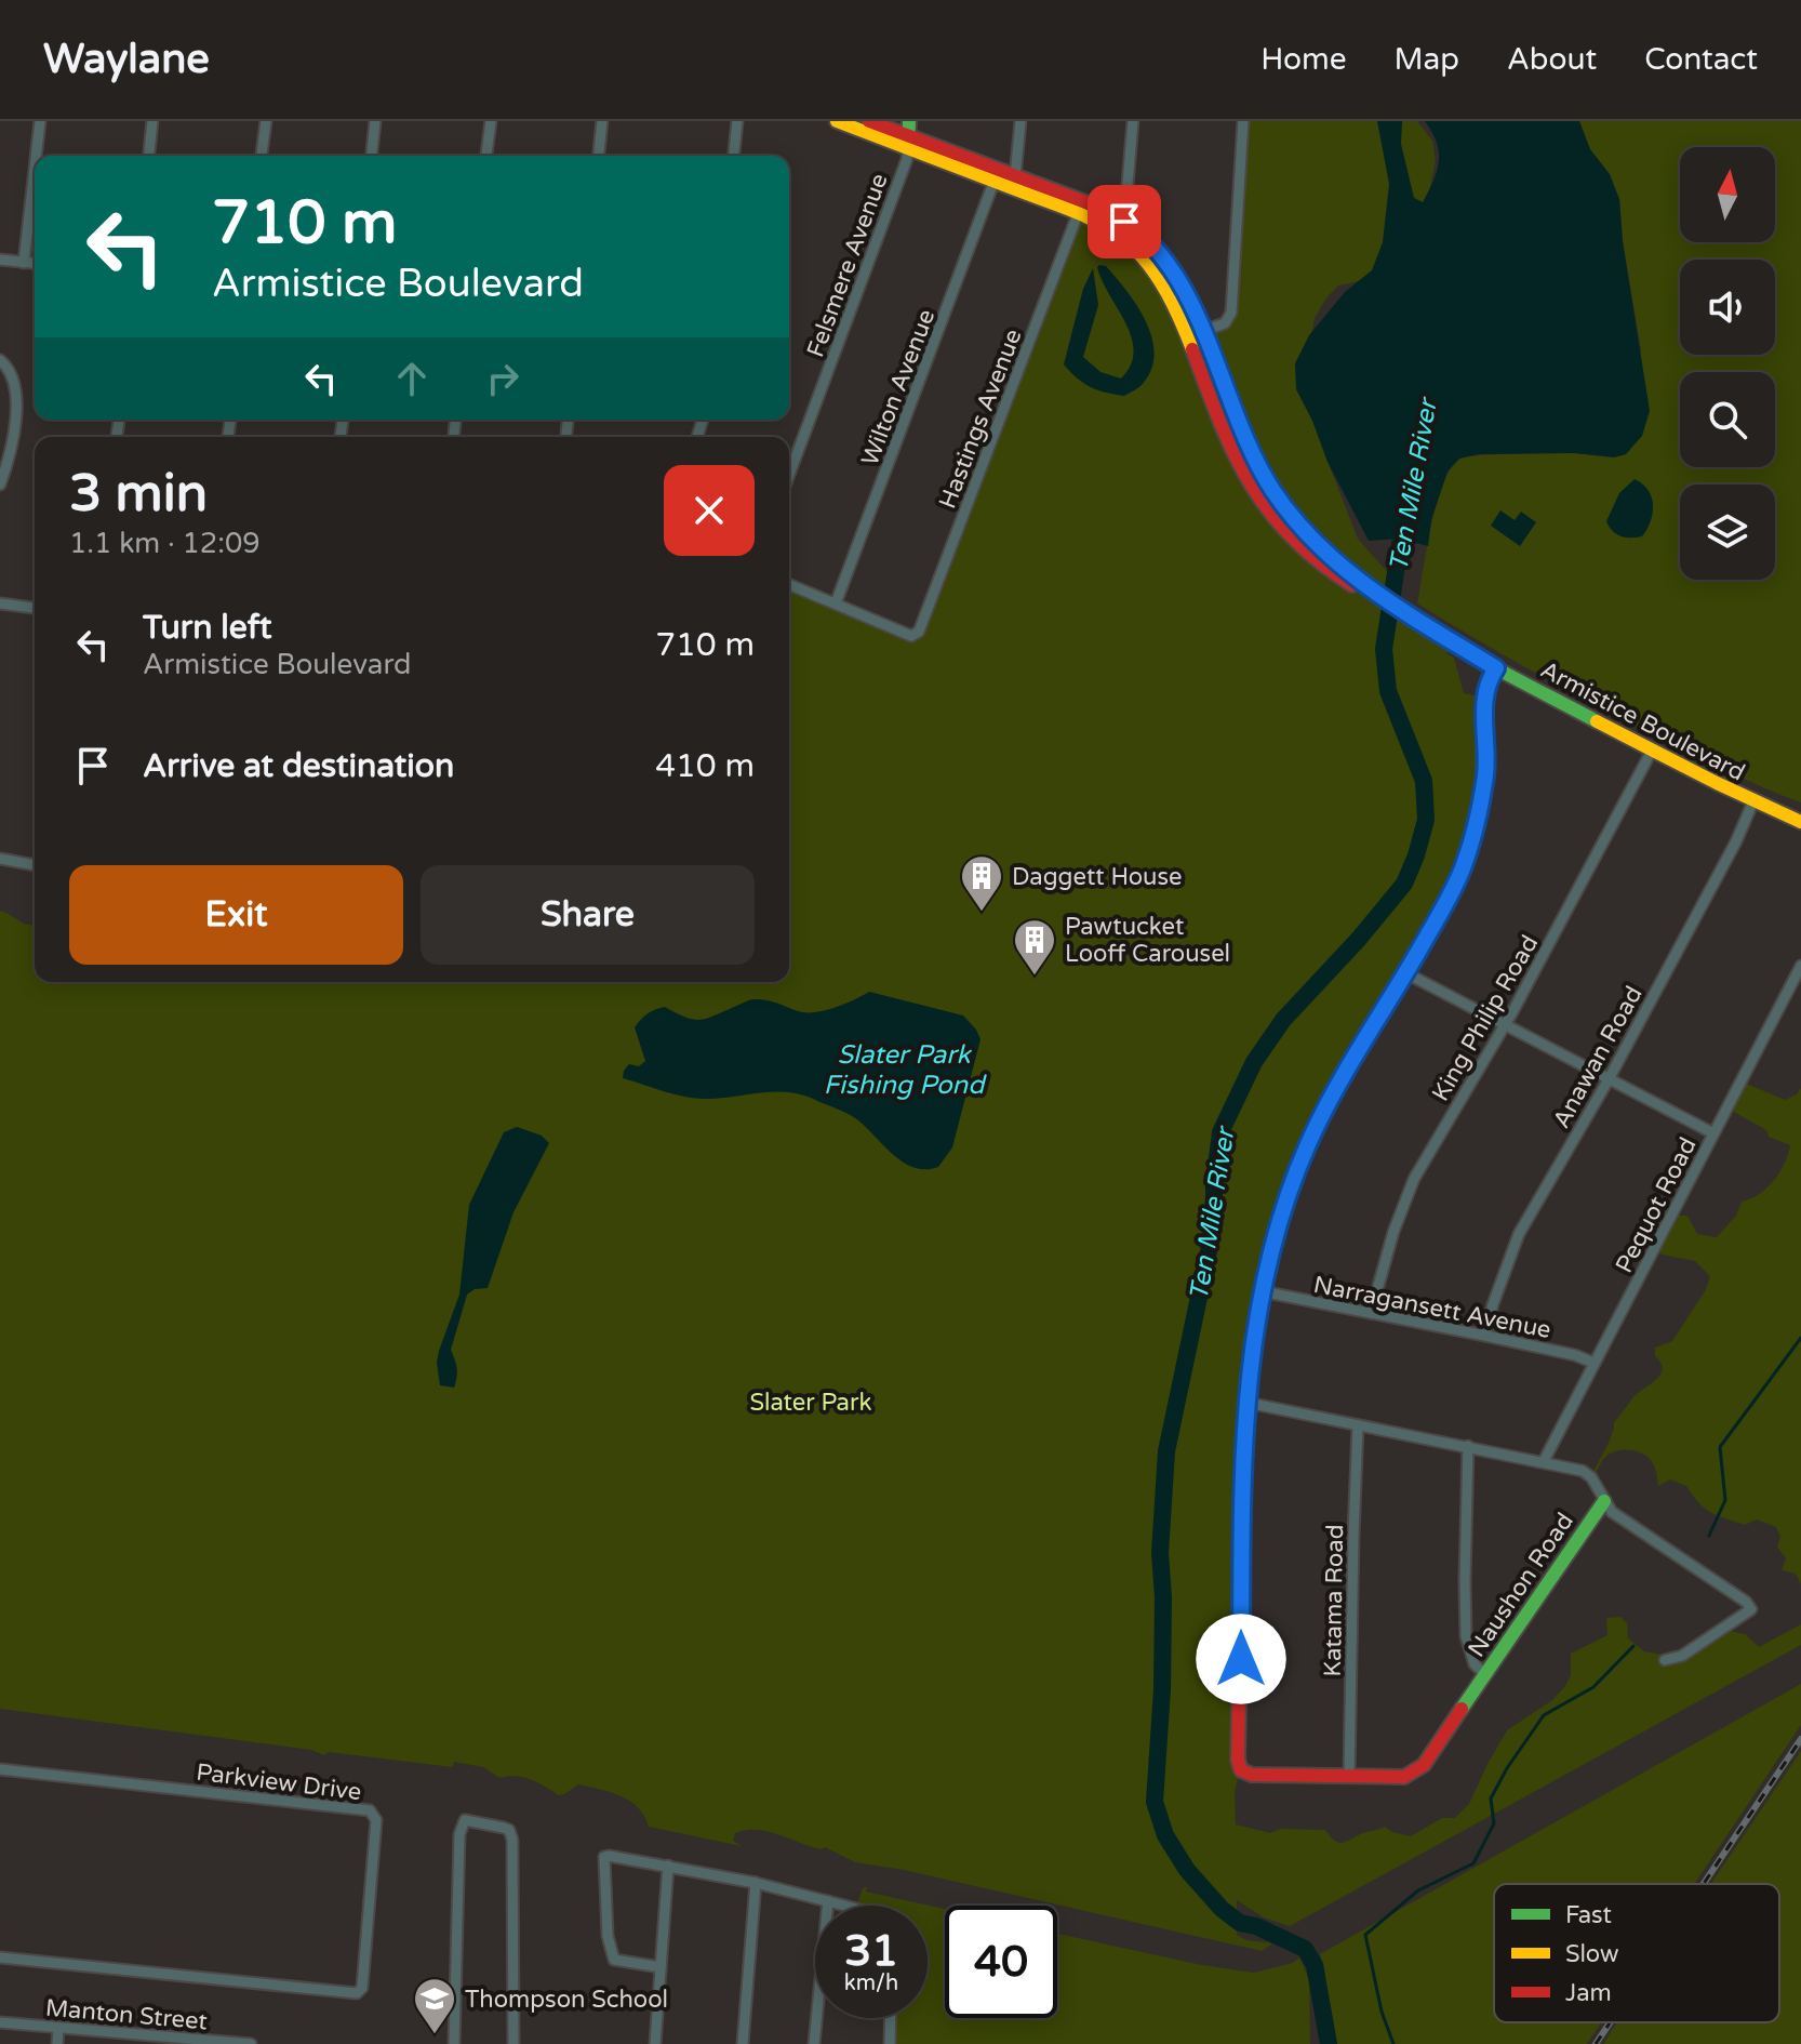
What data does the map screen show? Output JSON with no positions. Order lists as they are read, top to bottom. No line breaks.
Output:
{"streets":{"main road":["Armistice Boulevard","Naushon Road"],"street":["Felsmere Avenue","Wilton Avenue","Hastings Avenue","King Philip Road","Anawan Road","Pequot Road","Narragansett Avenue","Katama Road","Parkview Drive","Manton Street"]},"crossings":[["Felsmere Avenue","Armistice Boulevard"],["Wilton Avenue","Hastings Avenue"],["Wilton Avenue","Armistice Boulevard"],["Hastings Avenue","Armistice Boulevard"],["Armistice Boulevard","King Philip Road"],["Armistice Boulevard","Anawan Road"],["King Philip Road","Narragansett Avenue"],["Anawan Road","Narragansett Avenue"],["Pequot Road","Narragansett Avenue"],["Pequot Road","Naushon Road"],["Naushon Road","Katama Road"]],"water":["Ten Mile River","Slater Park Fishing Pond"],"parks":["Slater Park"],"places":{"building":["Daggett House","Pawtucket Looff Carousel"],"school or university":["Thompson School"]},"legend":["Fast","Slow","Jam"],"north":"top","page":{"header":"Waylane","nav":["Home","Map","About","Contact"],"turn":["710 m","Armistice Boulevard"],"heading":["3 min","1.1 km · 12:09"],"list":[{"name":"Turn left","note":"Armistice Boulevard","value":"710 m"},{"name":"Arrive at destination","value":"410 m"}],"buttons":["Exit","Share"],"speed":"31 km/h","limit":"40"}}
